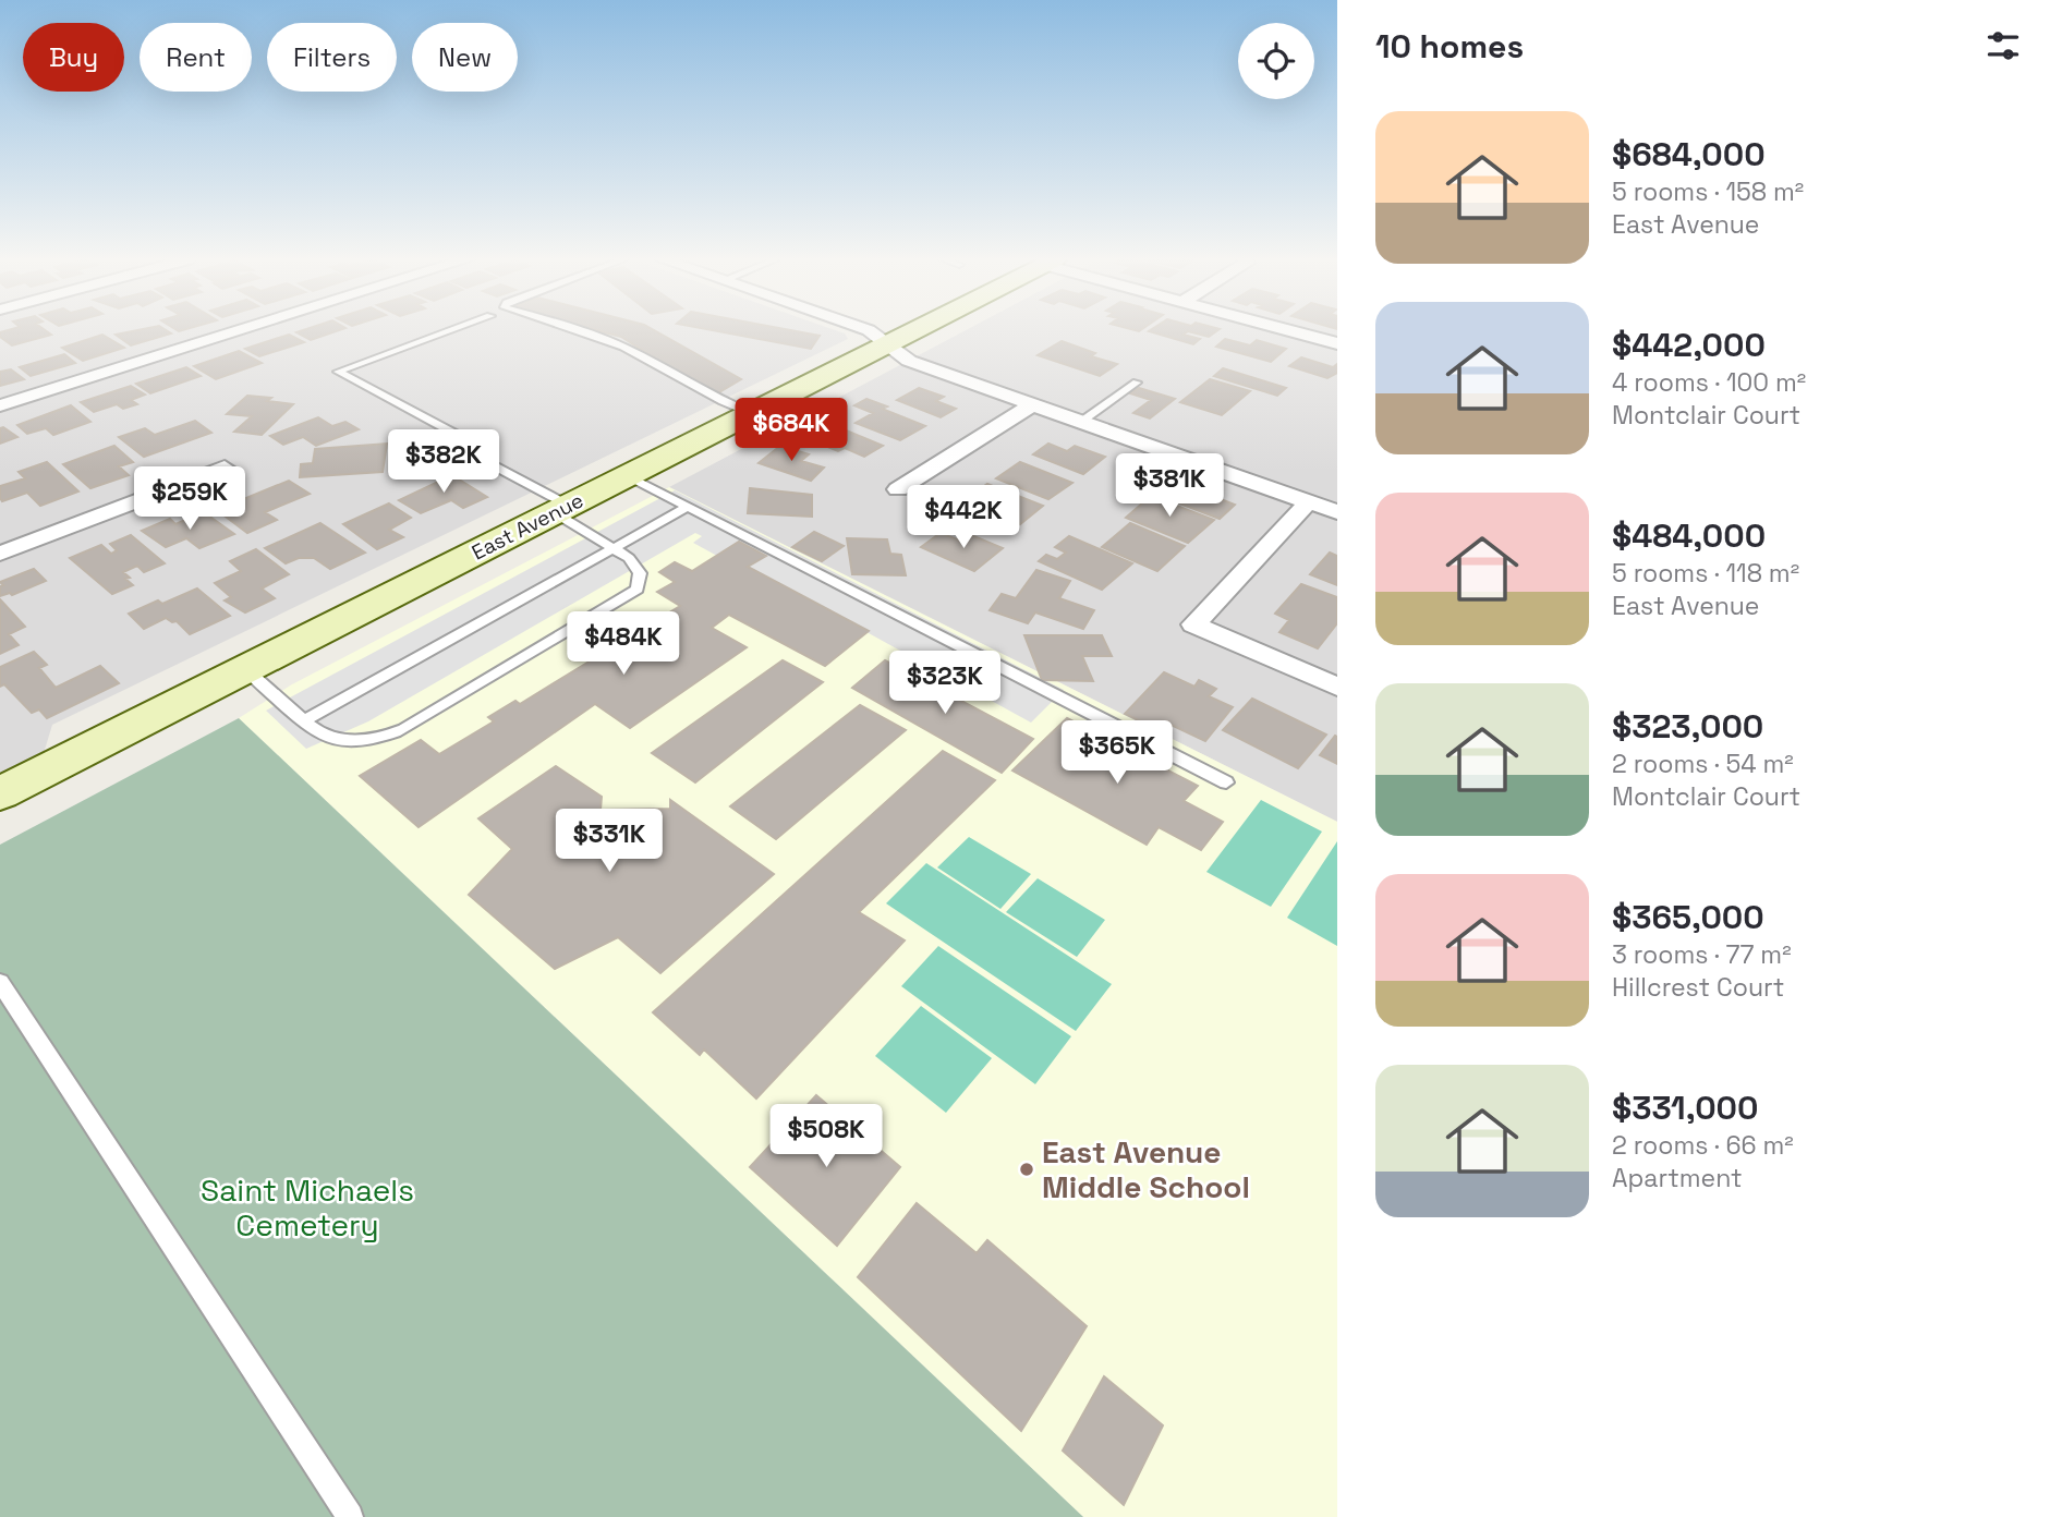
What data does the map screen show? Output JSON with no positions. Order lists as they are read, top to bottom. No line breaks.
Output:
{"streets":{"main road":["East Avenue"]},"parks":["Saint Michaels Cemetery"],"places":["East Avenue Middle School"],"page":{"heading":"10 homes","chip":["Buy","Rent","Filters","New"],"list":[{"name":"$684,000","note":"5 rooms · 158 m² · East Avenue"},{"name":"$442,000","note":"4 rooms · 100 m² · Montclair Court"},{"name":"$484,000","note":"5 rooms · 118 m² · East Avenue"},{"name":"$323,000","note":"2 rooms · 54 m² · Montclair Court"},{"name":"$365,000","note":"3 rooms · 77 m² · Hillcrest Court"},{"name":"$331,000","note":"2 rooms · 66 m² · Apartment"}],"price":["$684K","$382K","$381K","$259K","$442K","$484K","$323K","$365K","$331K","$508K"]}}
